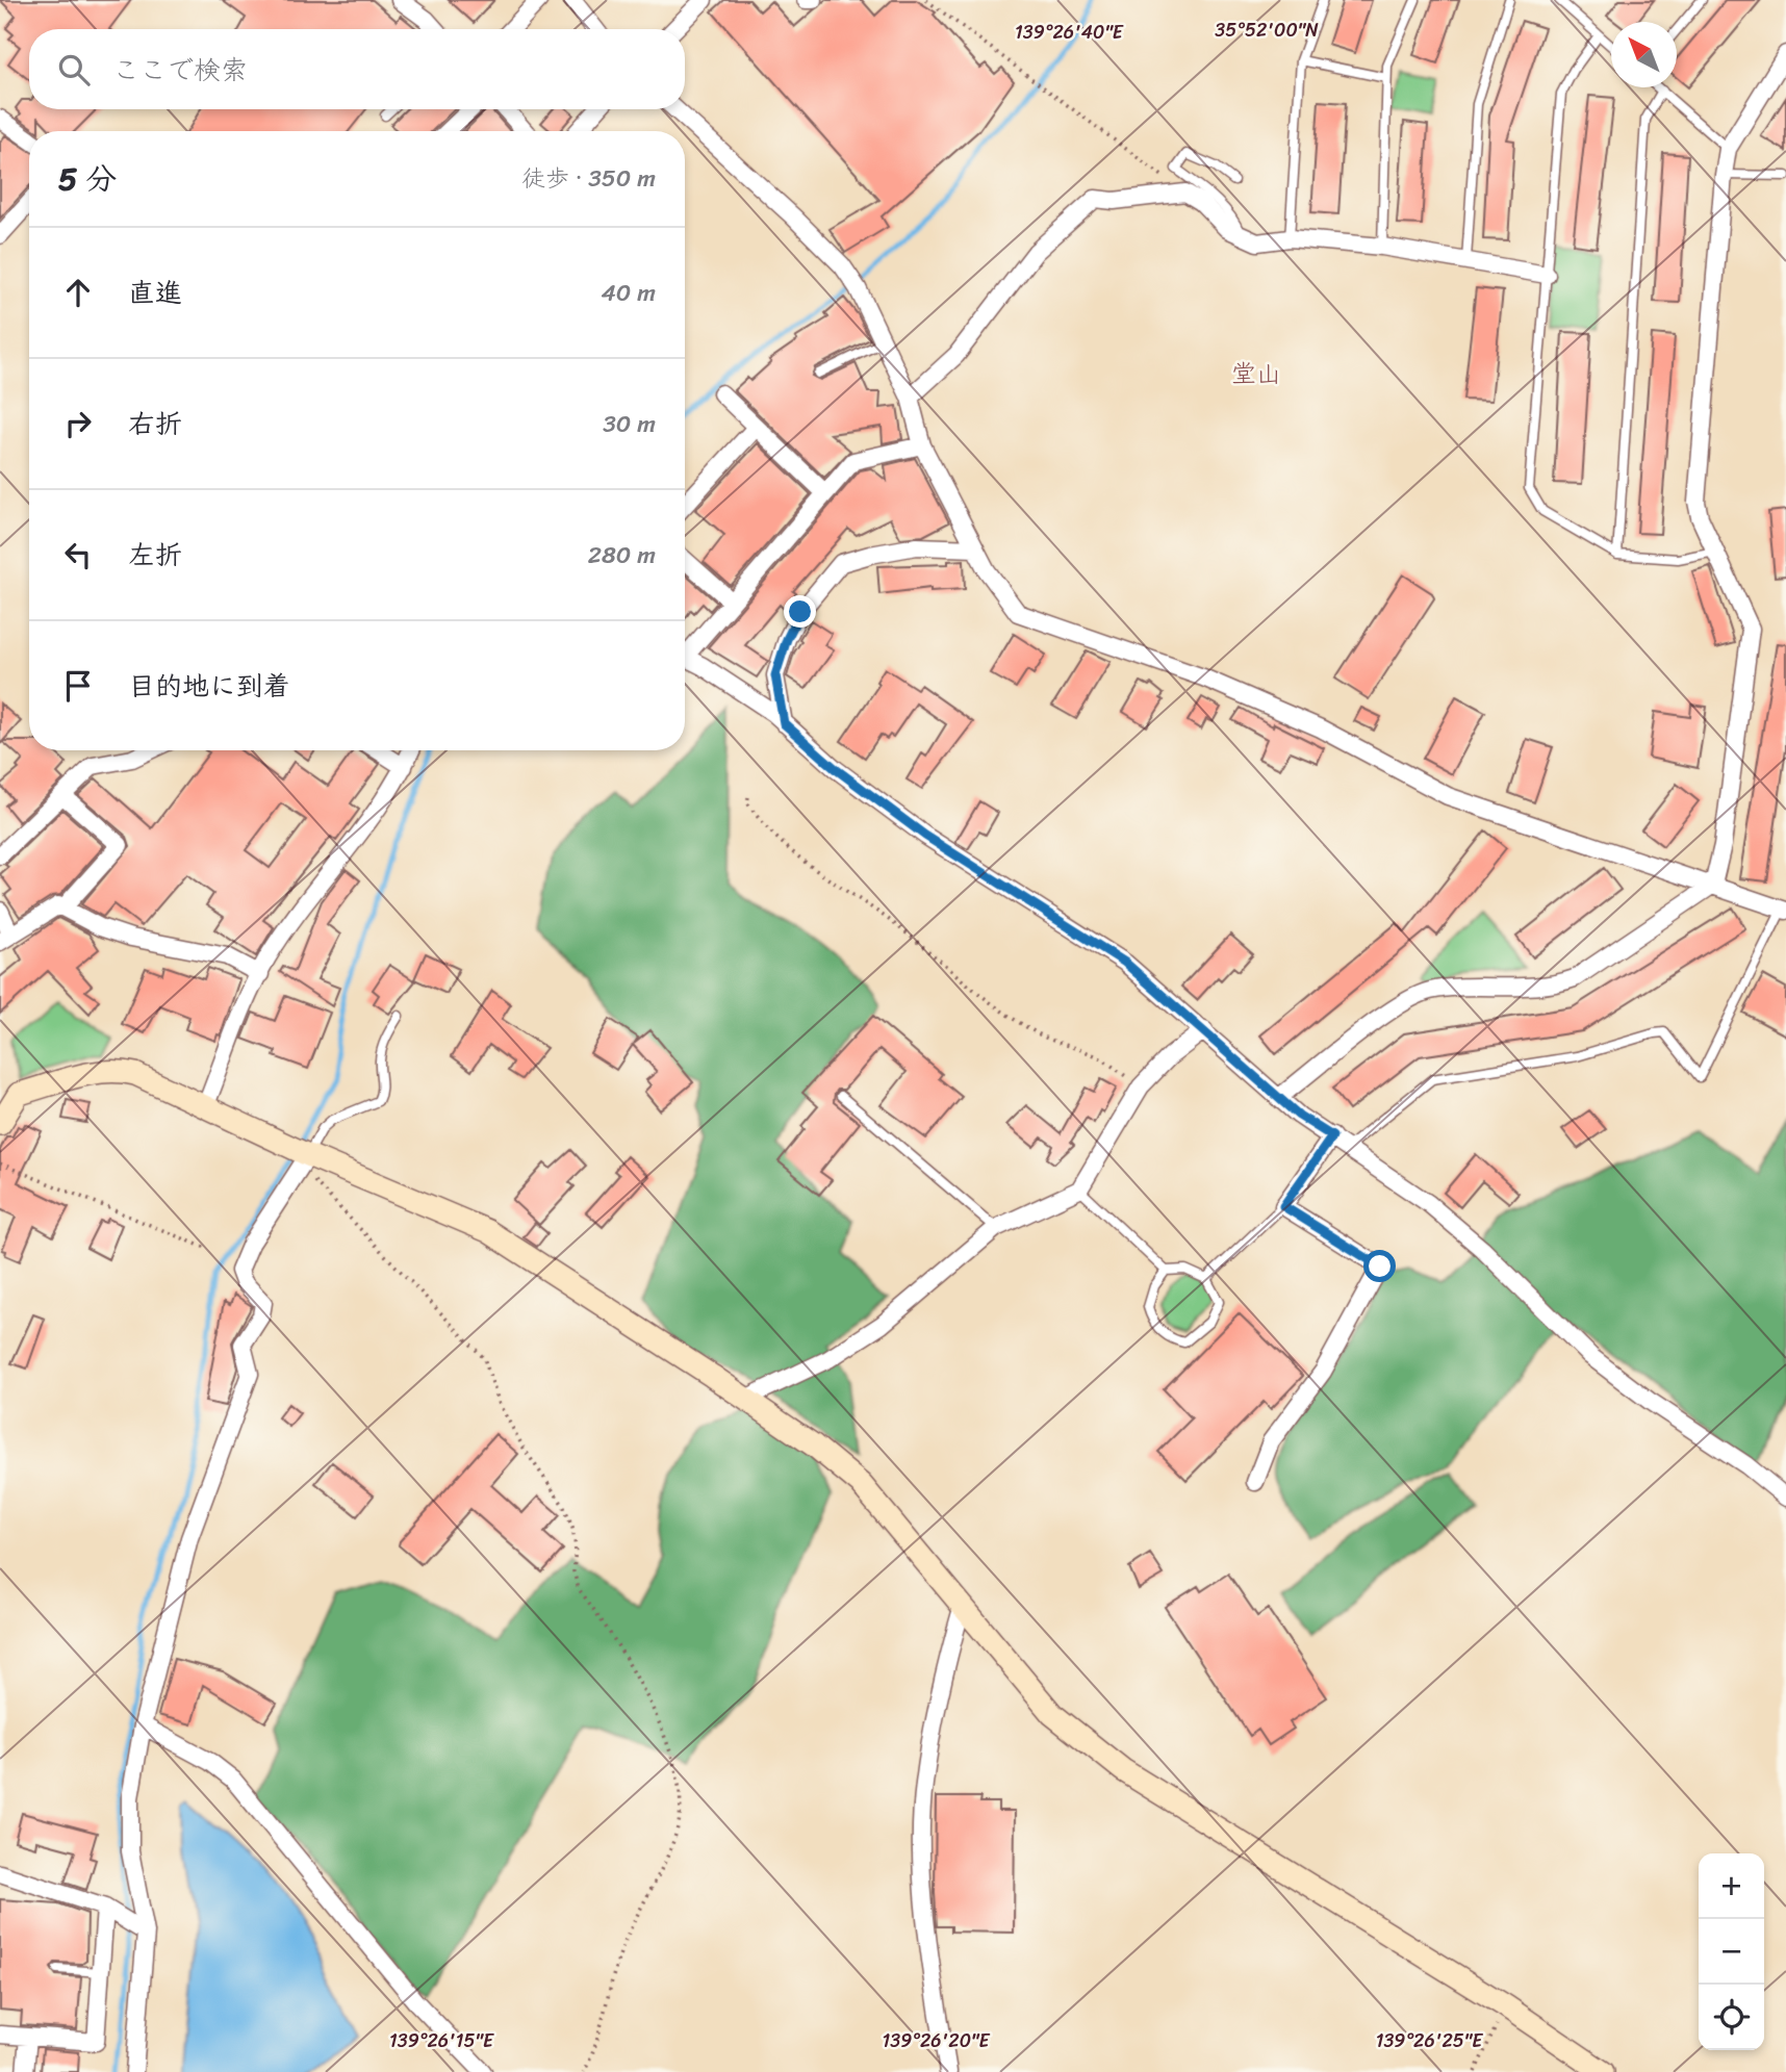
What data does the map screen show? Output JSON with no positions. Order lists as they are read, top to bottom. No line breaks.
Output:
{"districts":["堂山"],"north":"top left","page":{"search":"ここで検索","heading":["5 分","徒歩 · 350 m"],"list":[["直進","40 m"],["右折","30 m"],["左折","280 m"],"目的地に到着"],"map_buttons":["+","−"]},"coordinates":["35°52'00\"N","139°26'40\"E","139°26'15\"E","139°26'20\"E","139°26'25\"E"]}
